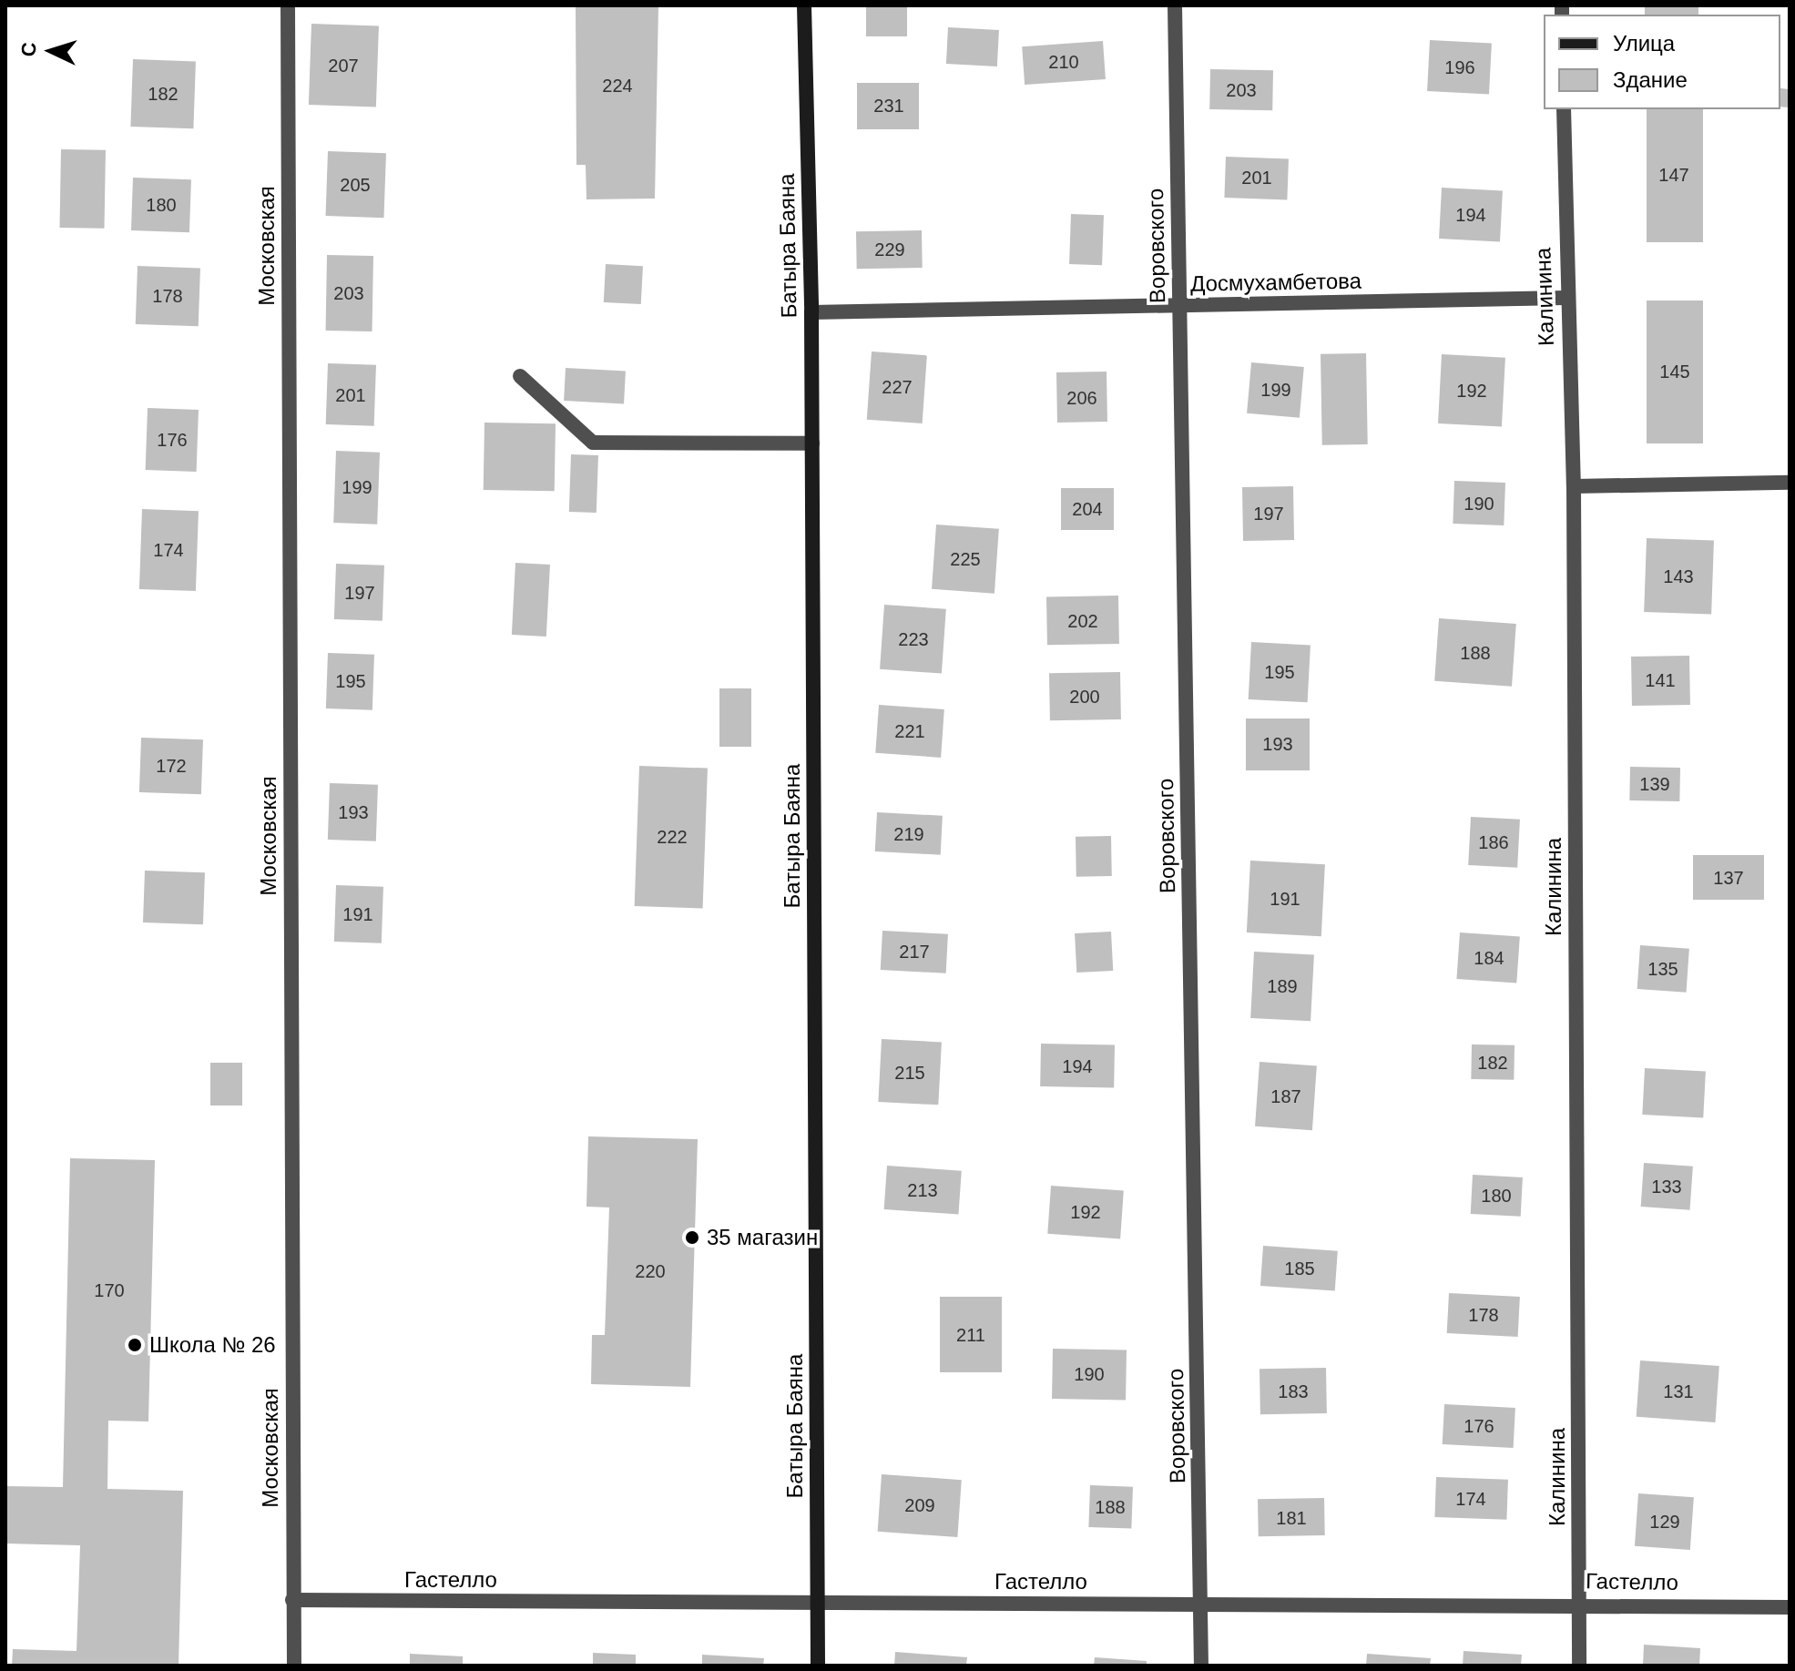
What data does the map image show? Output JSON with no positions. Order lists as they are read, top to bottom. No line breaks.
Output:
{"streets":{"street":["Московская","Батыра Баяна","Воровского","Досмухамбетова","Калинина","Гастелло"]},"crossings":[["Московская","Гастелло"],["Батыра Баяна","Досмухамбетова"],["Батыра Баяна","Гастелло"],["Воровского","Досмухамбетова"],["Воровского","Гастелло"],["Досмухамбетова","Калинина"],["Калинина","Гастелло"]],"places":["35 магазин","Школа № 26"],"house_numbers":["210","207","196","224","203","182","231","147","201","205","180","194","229","203","178","145","227","199","192","201","206","176","199","190","204","197","174","225","143","197","202","223","188","195","141","195","200","221","193","172","139","193","219","222","186","137","191","191","217","184","135","189","182","194","215","187","133","213","180","192","185","220","170","178","211","190","183","131","176","174","209","188","181","129"],"legend":["Улица","Здание"],"north":"left"}
